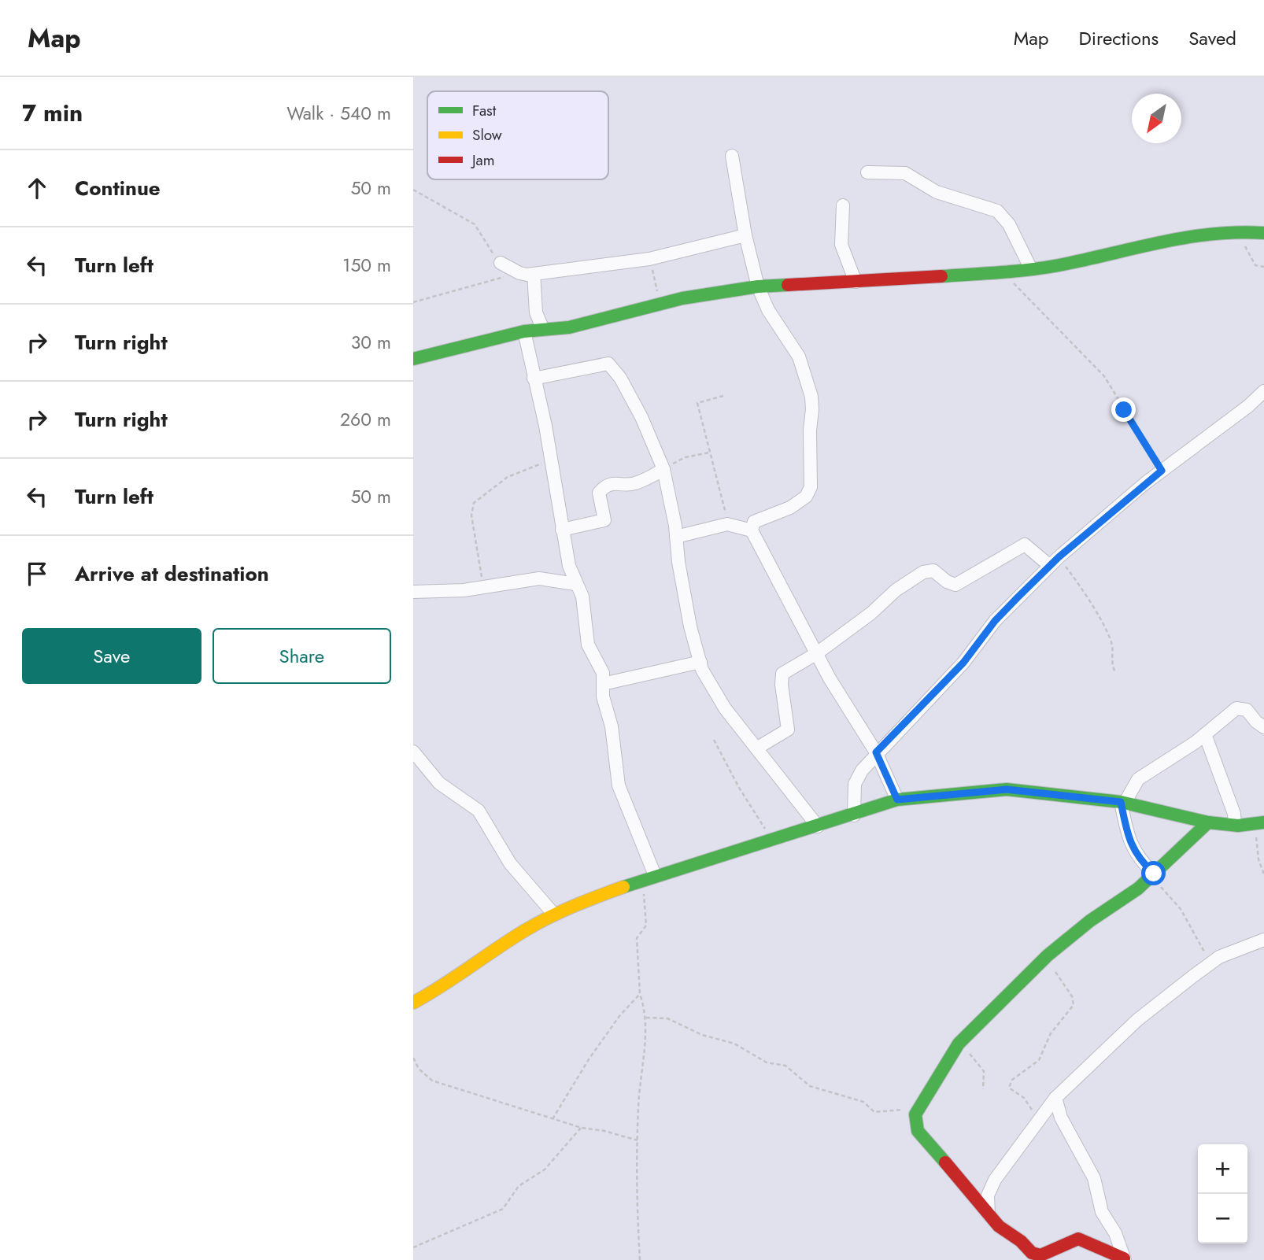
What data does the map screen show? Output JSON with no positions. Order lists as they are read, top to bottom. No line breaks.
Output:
{"legend":["Fast","Slow","Jam"],"north":"bottom left","page":{"header":"Map","nav":["Map","Directions","Saved"],"heading":["7 min","Walk · 540 m"],"list":[["Continue","50 m"],["Turn left","150 m"],["Turn right","30 m"],["Turn right","260 m"],["Turn left","50 m"],"Arrive at destination"],"buttons":["Save","Share"],"map_buttons":["+","−"]}}
